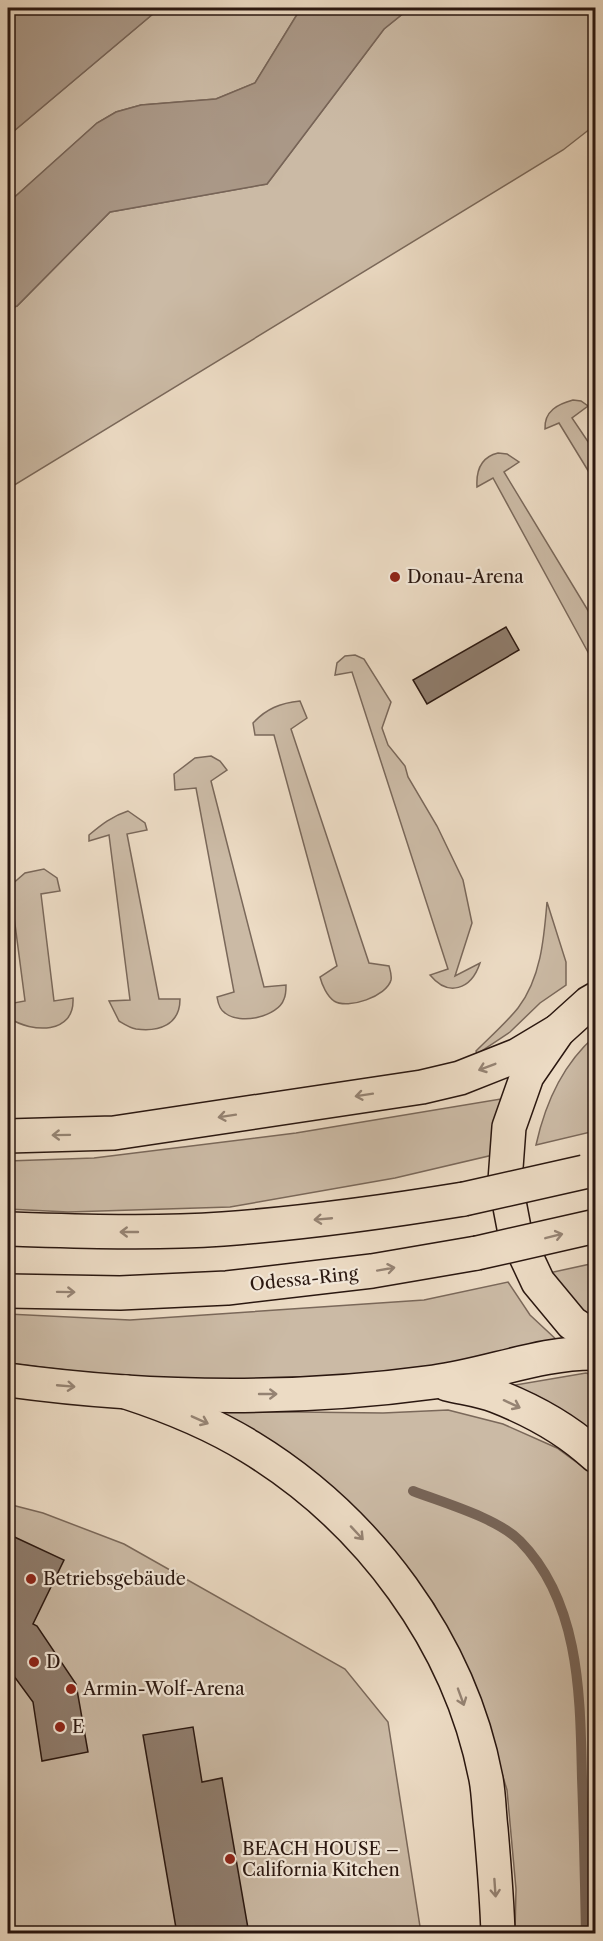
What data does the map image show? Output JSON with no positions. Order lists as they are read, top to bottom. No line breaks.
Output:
{"streets":{"main road":["Odessa-Ring"]},"places":["Donau-Arena","Betriebsgebäude","D","Armin-Wolf-Arena","E","BEACH HOUSE – California Kitchen"]}
